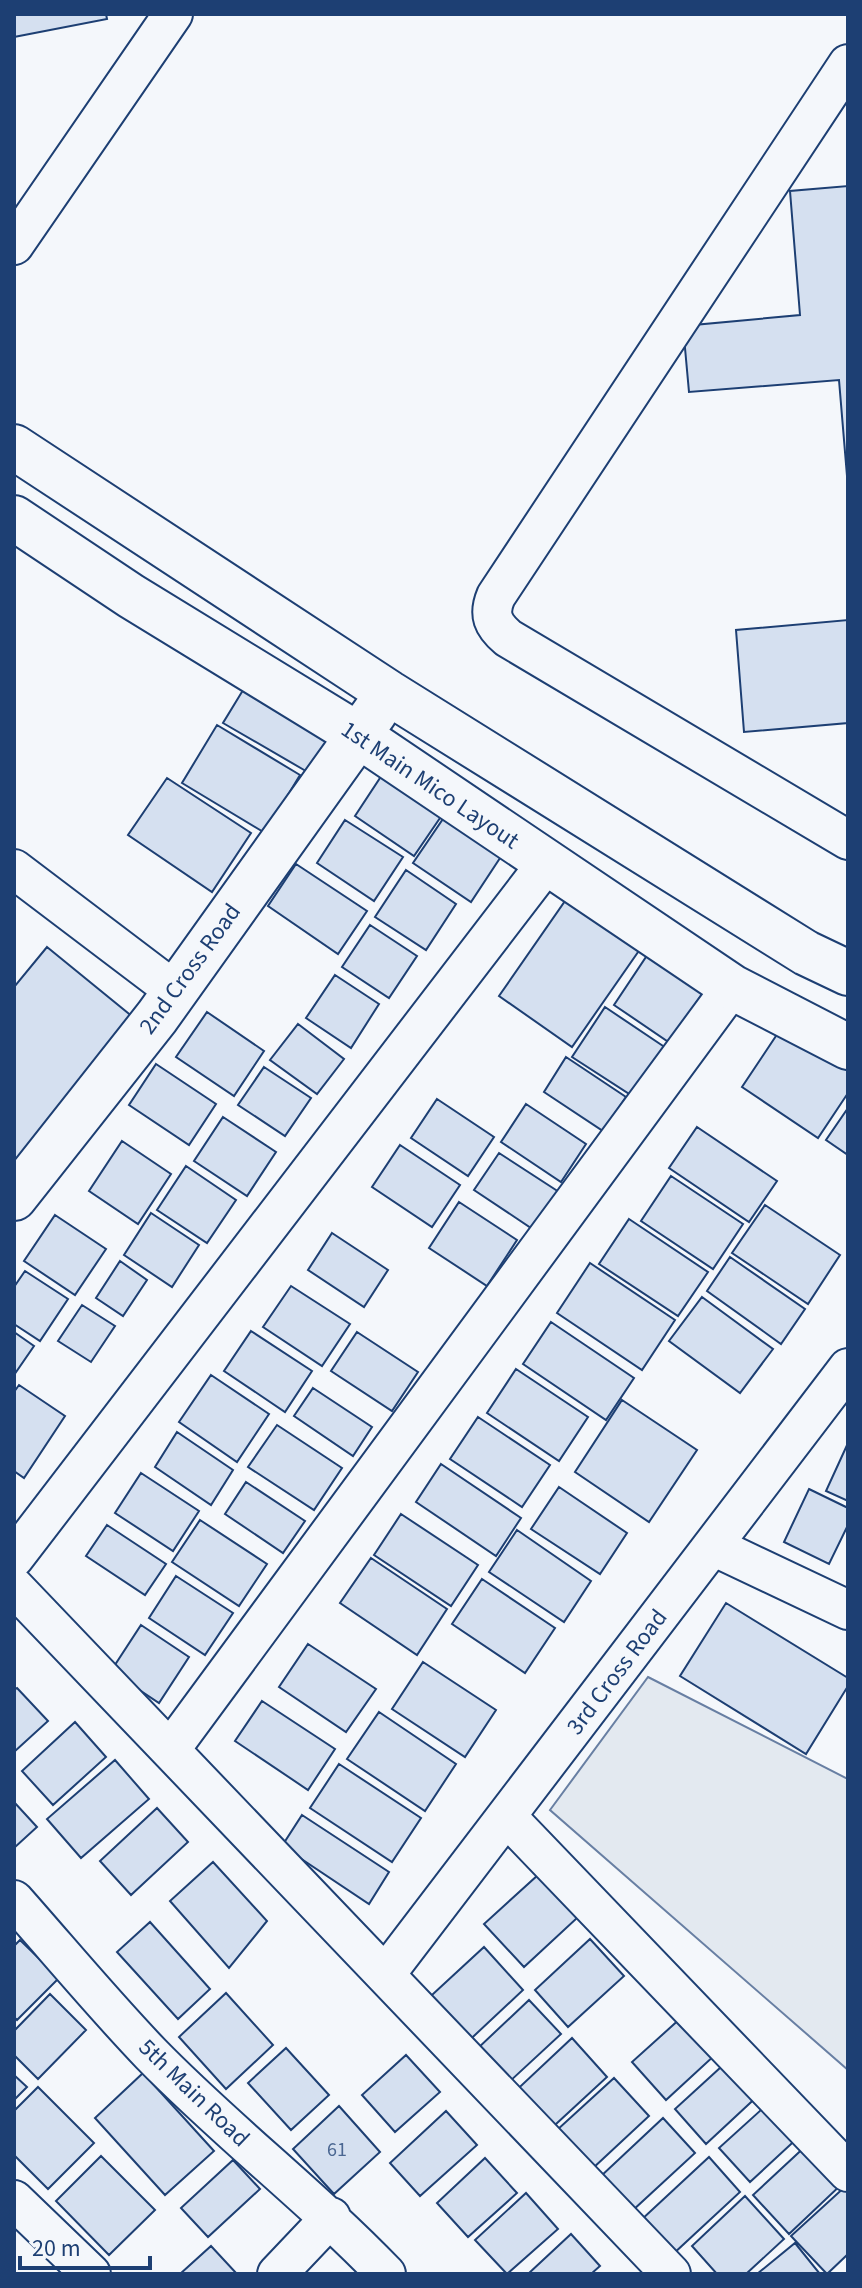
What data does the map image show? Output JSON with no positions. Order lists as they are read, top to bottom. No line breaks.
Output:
{"streets":{"street":["1st Main Mico Layout","2nd Cross Road","3rd Cross Road","5th Main Road"]},"crossings":[["1st Main Mico Layout","2nd Cross Road"]],"house_numbers":["61"],"scale_bar":"20 m"}
